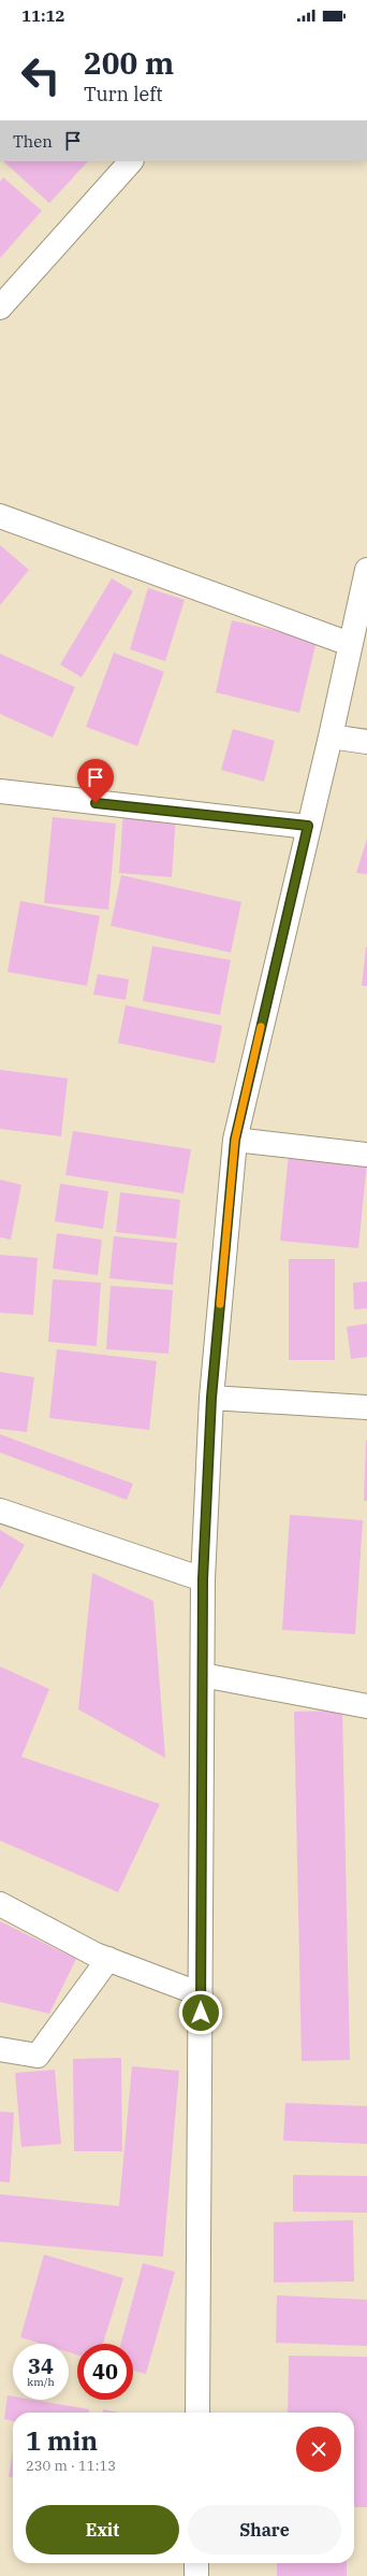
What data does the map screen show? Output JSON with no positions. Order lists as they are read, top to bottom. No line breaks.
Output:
{"page":{"status":"11:12","turn":["200 m","Turn left"],"then":"Then","speed":"34 km/h","limit":"40","heading":["1 min","230 m · 11:13"],"buttons":["Exit","Share"]}}
